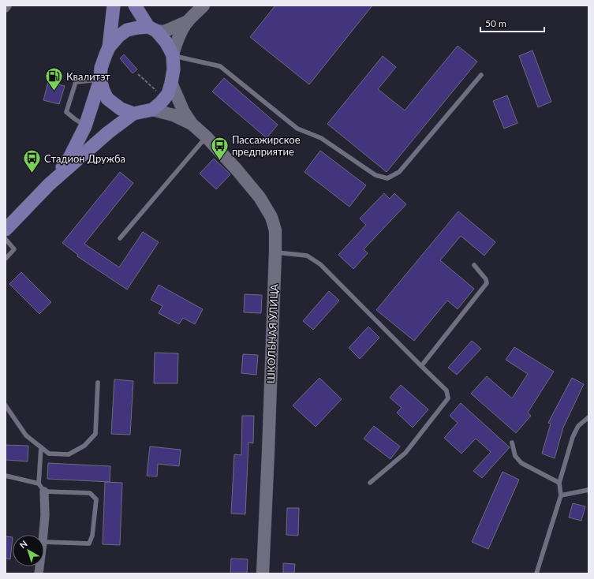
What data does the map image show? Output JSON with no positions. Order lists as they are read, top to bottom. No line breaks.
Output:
{"streets":{"main road":["ШКОЛЬНАЯ УЛИЦА"]},"places":{"fuel station":["Квалитэт"],"bus stop":["Пассажирское предприятие","Стадион Дружба"]},"scale_bar":"50 m","north":"top left"}
